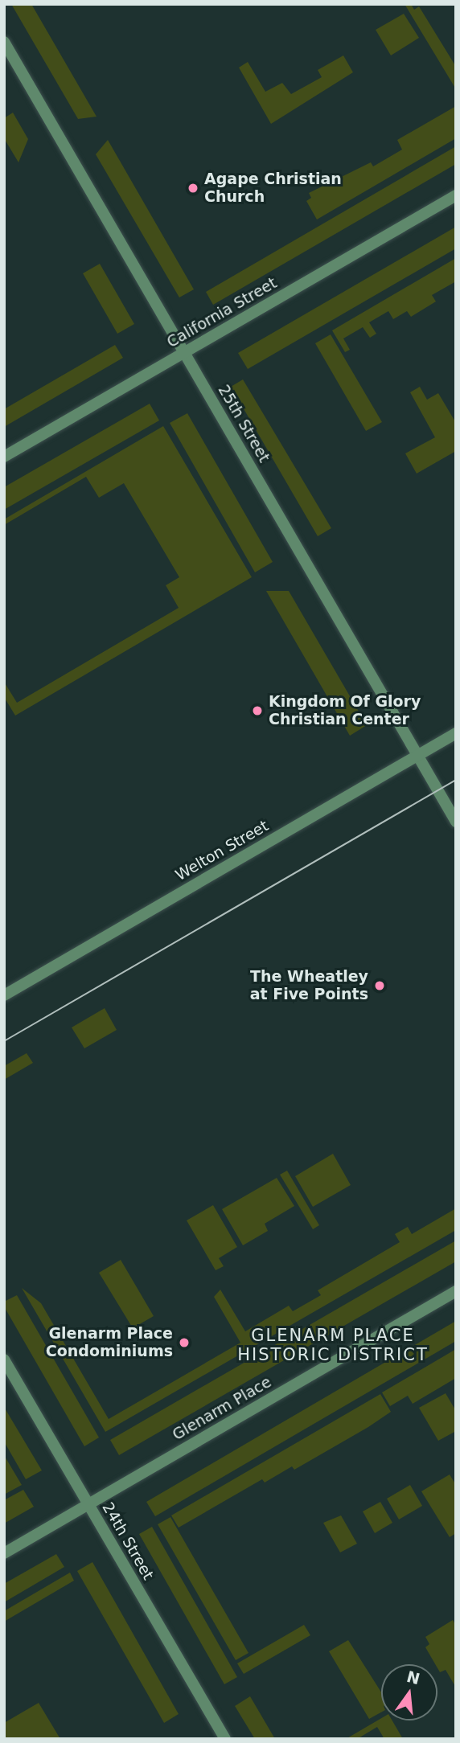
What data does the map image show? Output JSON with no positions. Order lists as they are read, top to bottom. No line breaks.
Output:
{"streets":{"street":["California Street","25th Street","Welton Street","Glenarm Place","24th Street"]},"crossings":[["California Street","25th Street"],["25th Street","Welton Street"],["Glenarm Place","24th Street"]],"districts":["GLENARM PLACE HISTORIC DISTRICT"],"places":["Agape Christian Church","Kingdom Of Glory Christian Center","The Wheatley at Five Points","Glenarm Place Condominiums"],"north":"top"}
